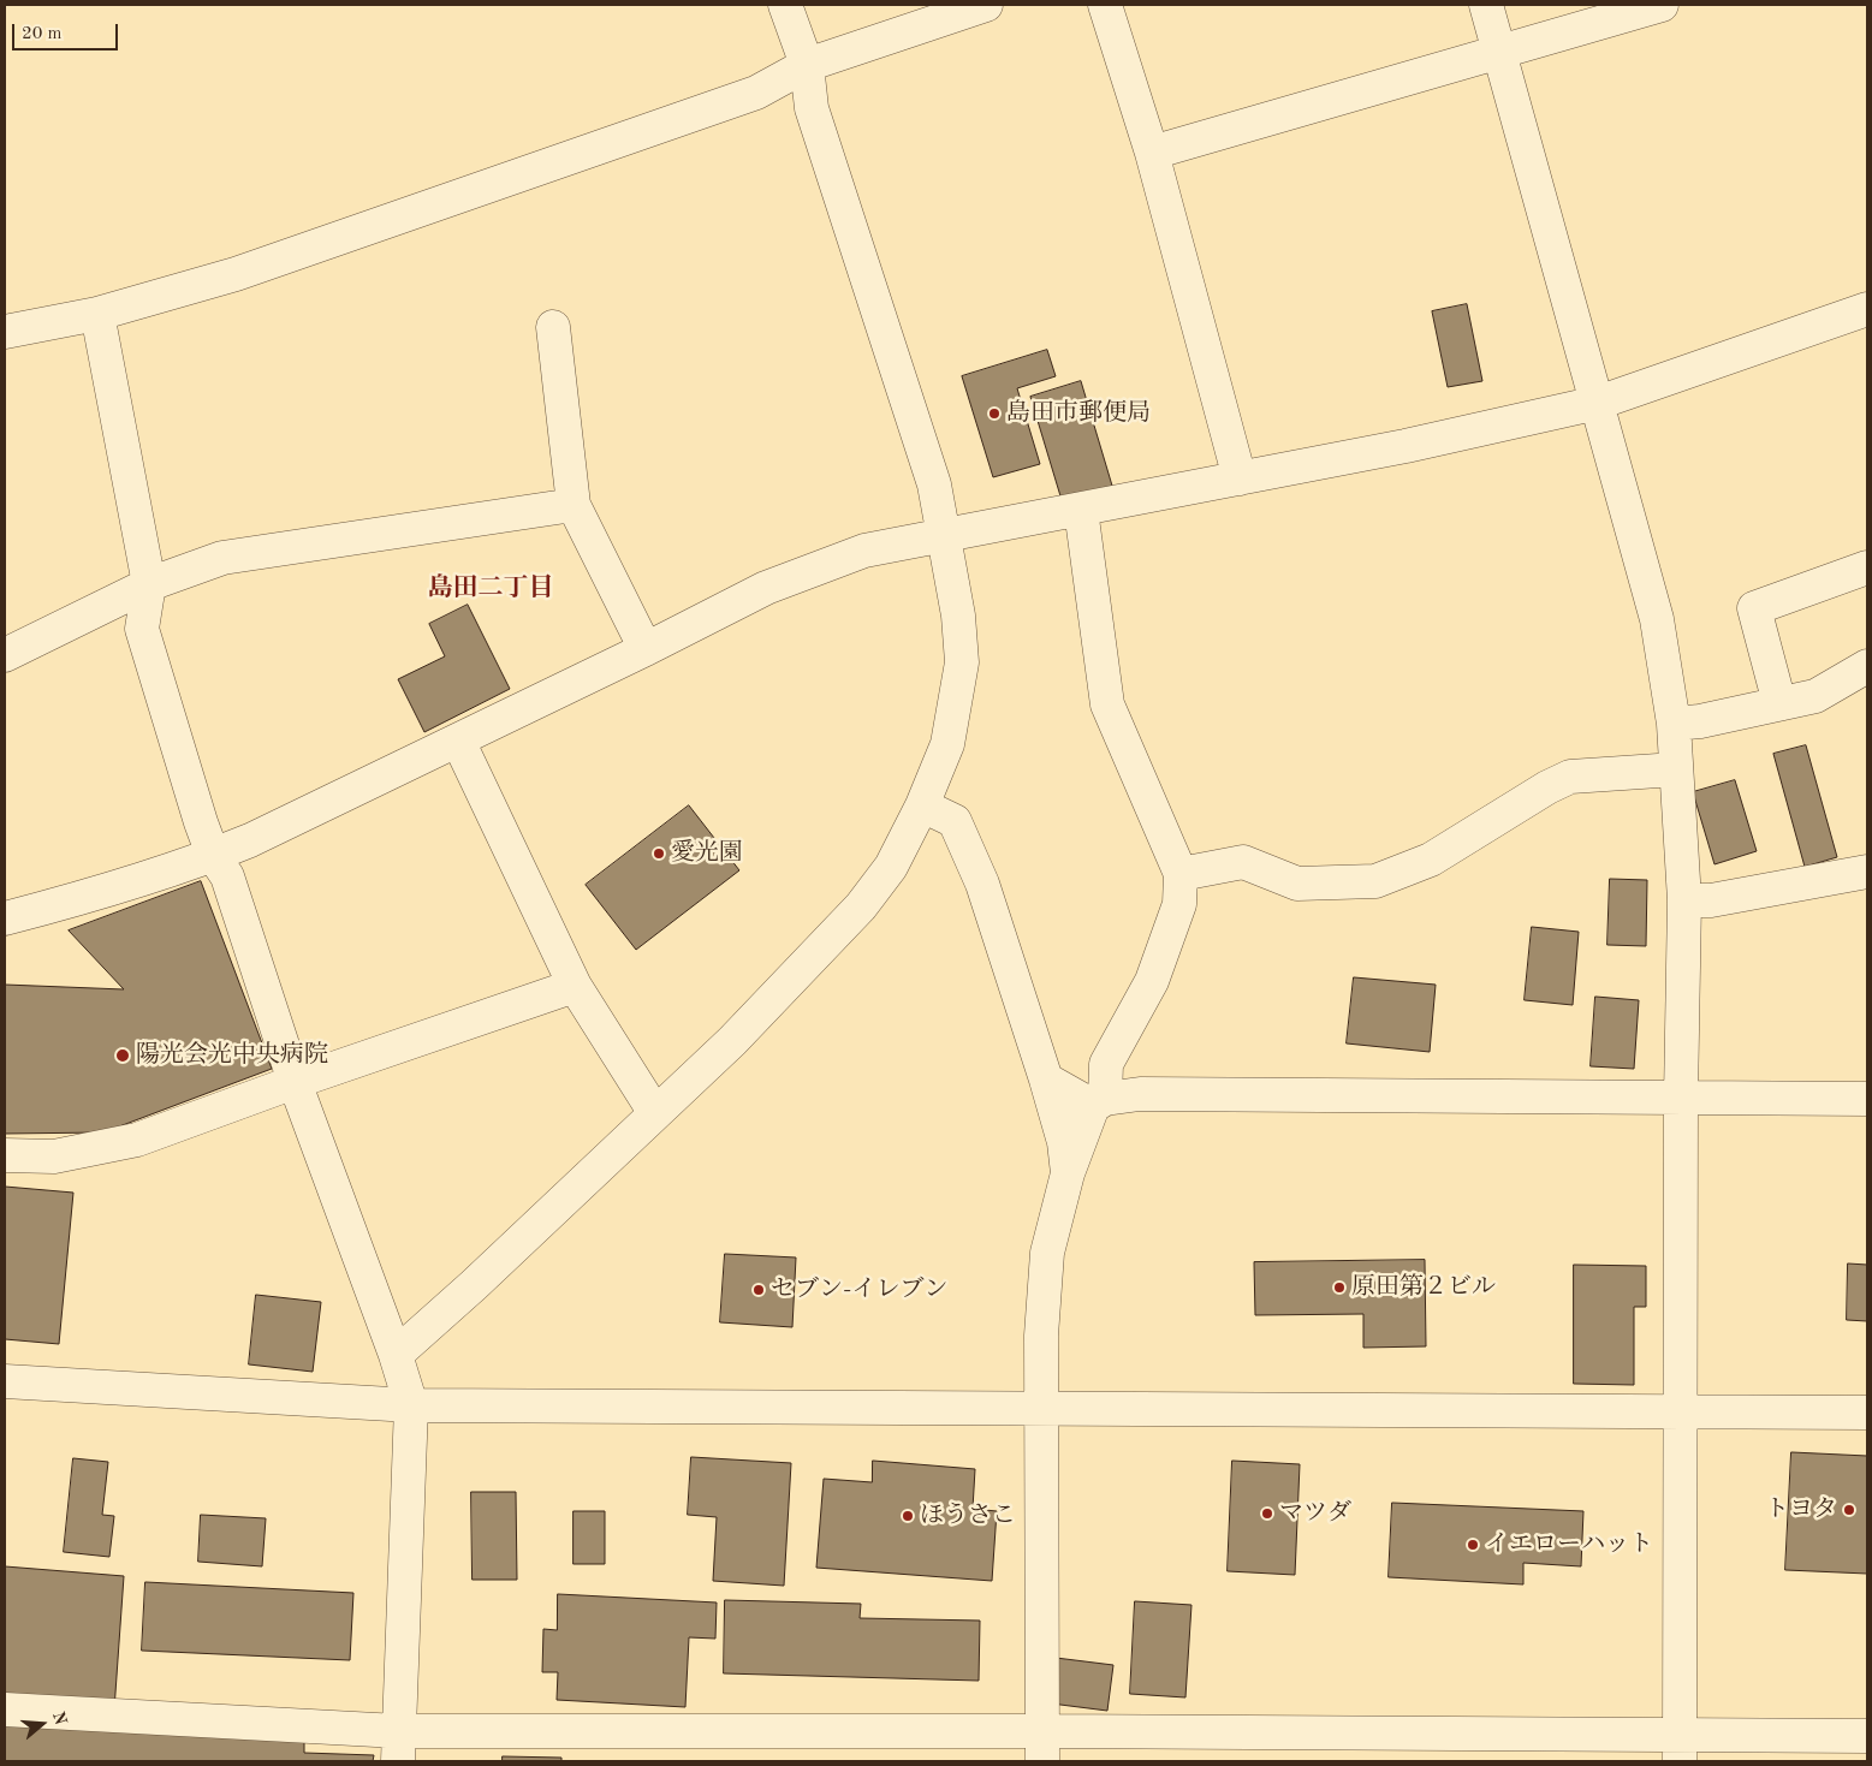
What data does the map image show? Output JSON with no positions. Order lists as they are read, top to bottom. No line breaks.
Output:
{"districts":["島田二丁目"],"places":["島田市郵便局","愛光園","陽光会光中央病院","原田第２ビル","セブン-イレブン","トヨタ","マツダ","ほうさこ","イエローハット"],"scale_bar":"20 m","north":"right"}
